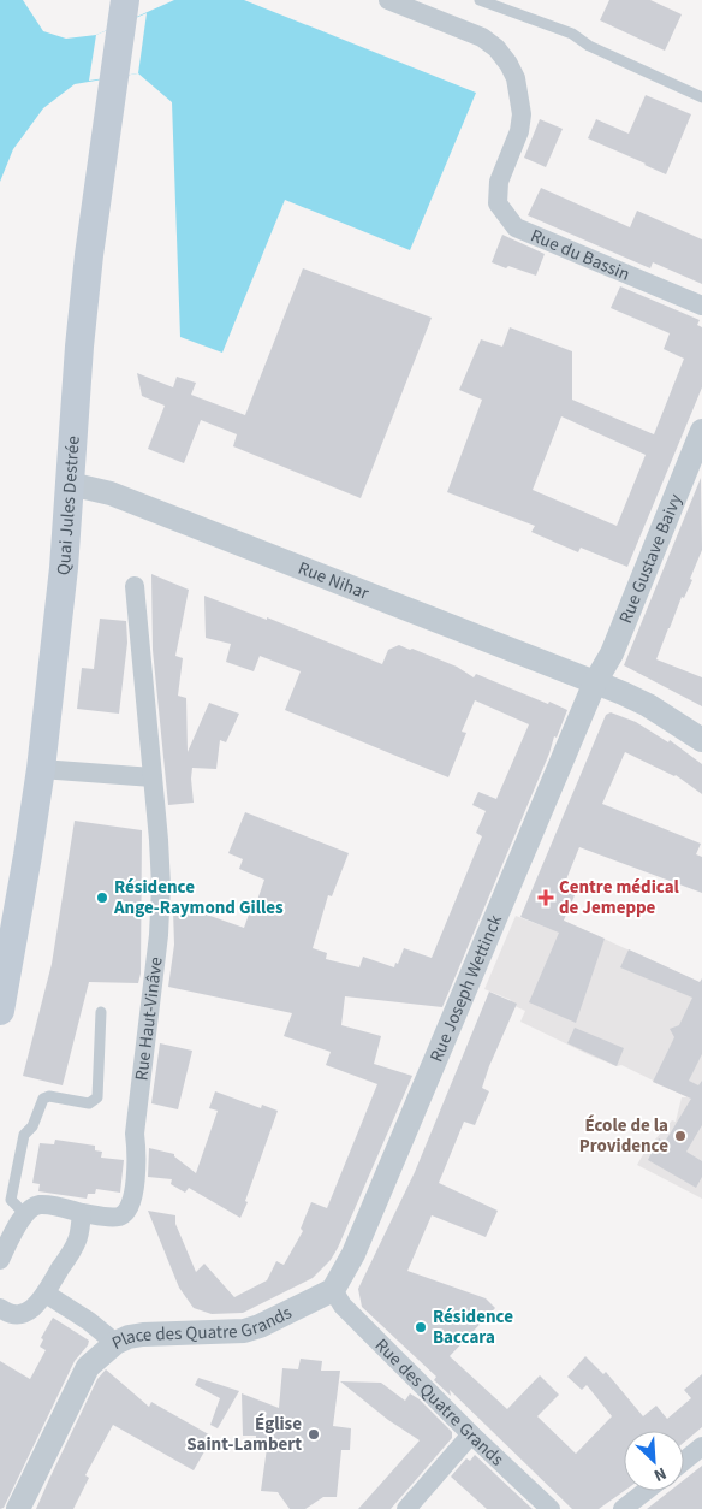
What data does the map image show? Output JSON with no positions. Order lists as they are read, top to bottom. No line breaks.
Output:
{"streets":{"main road":["Quai Jules Destrée"],"street":["Rue du Bassin","Rue Gustave Baivy","Rue Nihar","Rue Joseph Wettinck","Rue Haut-Vinâve","Place des Quatre Grands","Rue des Quatre Grands"]},"crossings":[["Quai Jules Destrée","Rue Nihar"],["Rue Gustave Baivy","Rue Nihar"],["Rue Gustave Baivy","Rue Joseph Wettinck"],["Rue Nihar","Rue Joseph Wettinck"],["Rue Joseph Wettinck","Place des Quatre Grands"],["Rue Joseph Wettinck","Rue des Quatre Grands"],["Place des Quatre Grands","Rue des Quatre Grands"]],"places":{"other":["Résidence Ange-Raymond Gilles","École de la Providence","Résidence Baccara","Église Saint-Lambert"],"health":["Centre médical de Jemeppe"]},"north":"bottom right"}
